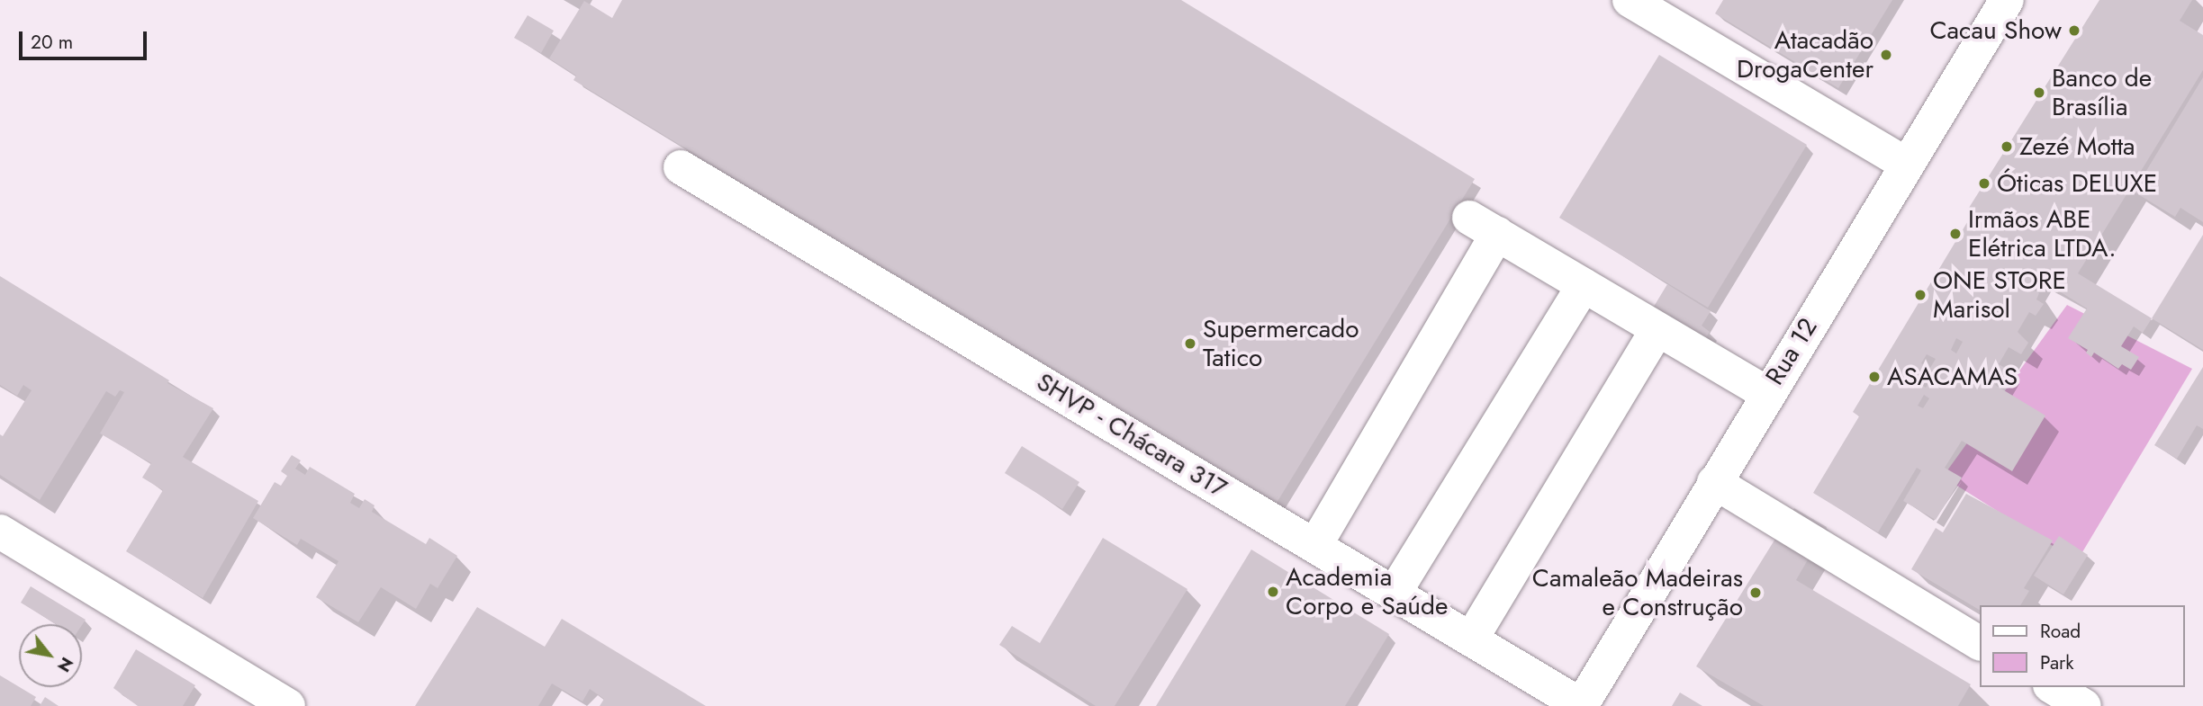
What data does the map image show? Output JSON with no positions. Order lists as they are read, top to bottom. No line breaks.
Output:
{"streets":{"street":["Rua 12","SHVP - Chácara 317"]},"crossings":[["Rua 12","SHVP - Chácara 317"]],"places":["Cacau Show","Atacadão DrogaCenter","Banco de Brasília","Zezé Motta","Óticas DELUXE","Irmãos ABE Elétrica LTDA.","ONE STORE Marisol","Supermercado Tatico","ASACAMAS","Academia Corpo e Saúde","Camaleão Madeiras e Construção"],"legend":["Road","Park"],"scale_bar":"20 m","north":"bottom right"}
